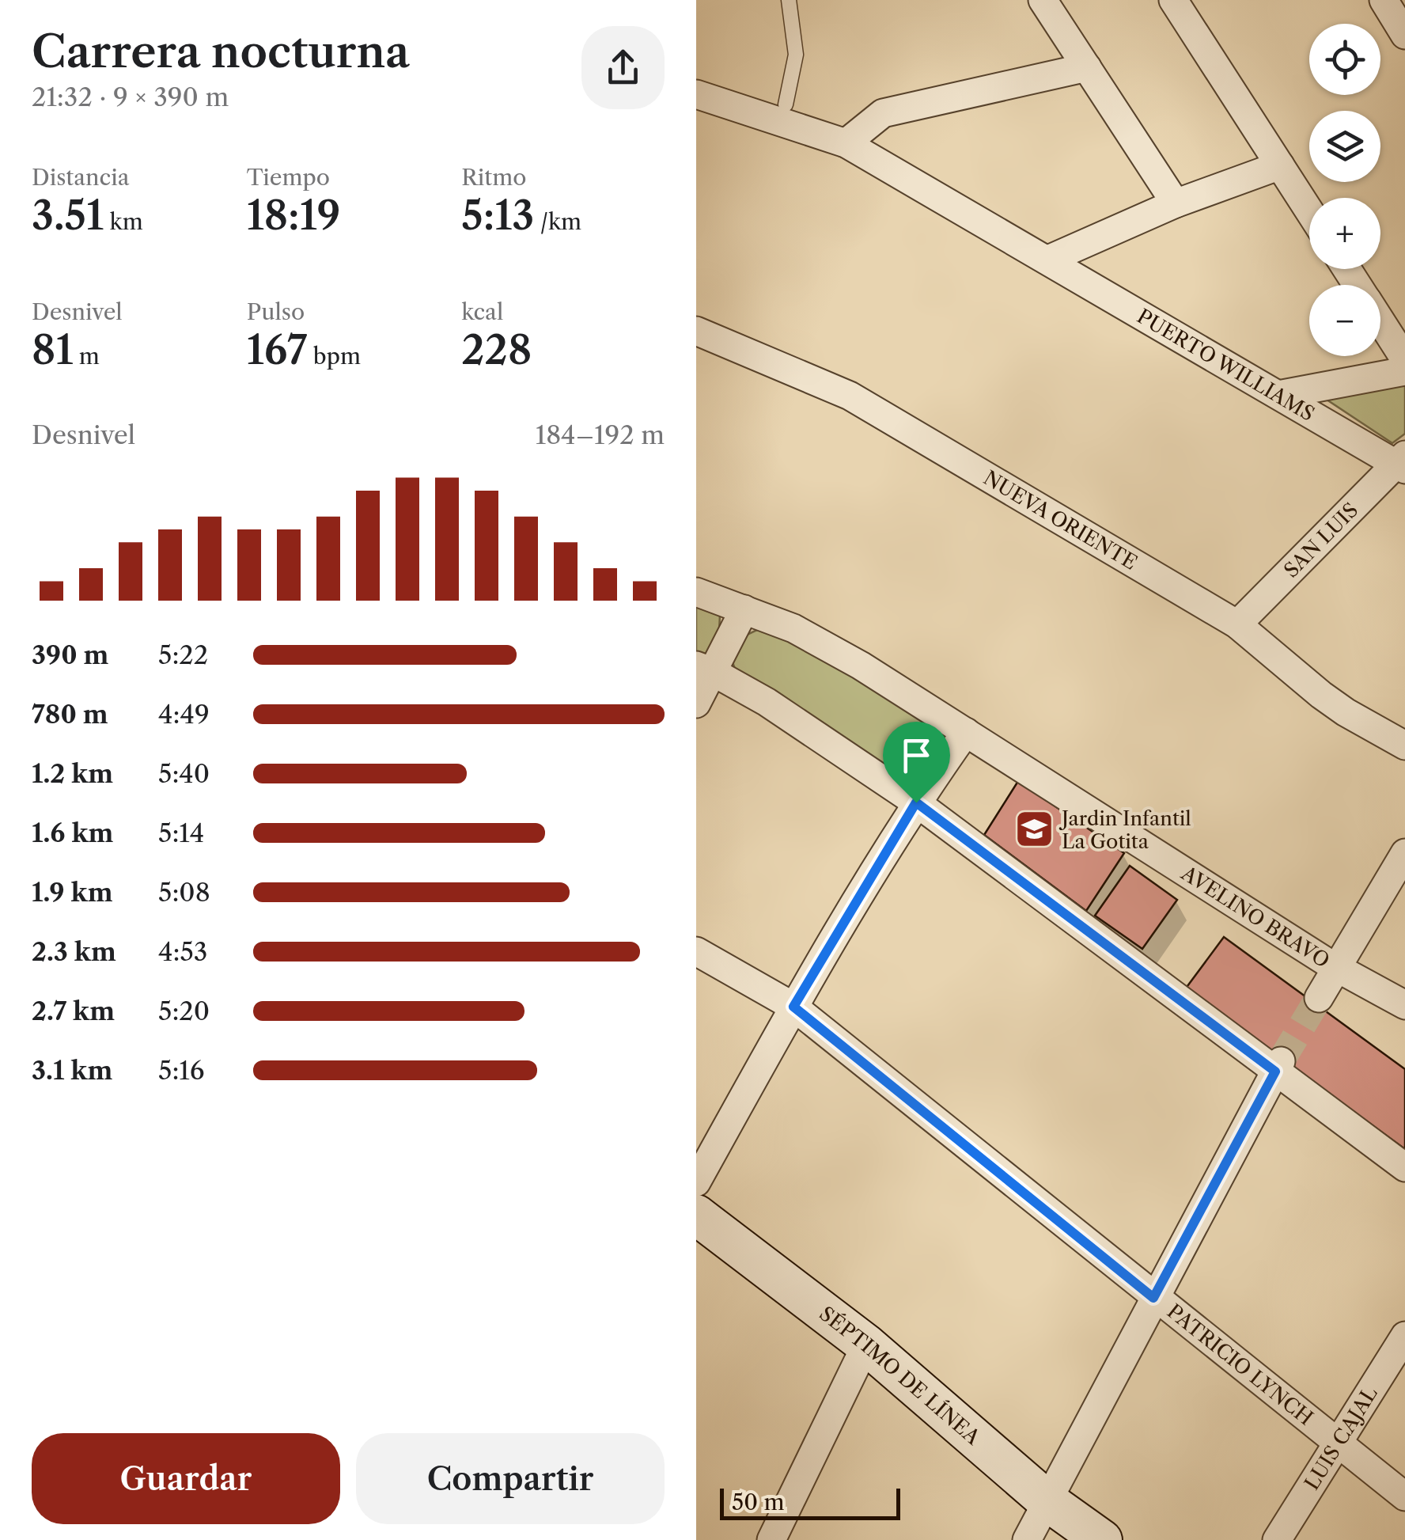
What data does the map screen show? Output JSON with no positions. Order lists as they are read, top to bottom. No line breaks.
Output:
{"streets":{"street":["PUERTO WILLIAMS","NUEVA ORIENTE","SAN LUIS","AVELINO BRAVO","PATRICIO LYNCH","SÉPTIMO DE LÍNEA","LUIS CAJAL"]},"crossings":[["PUERTO WILLIAMS","SAN LUIS"],["NUEVA ORIENTE","SAN LUIS"],["PATRICIO LYNCH","LUIS CAJAL"]],"places":{"school or university":["Jardin Infantil La Gotita"]},"scale_bar":"50 m","page":{"heading":["Carrera nocturna","21:32 · 9 × 390 m"],"map_buttons":["+","−"],"stats":[["Distancia","3.51 km"],["Tiempo","18:19"],["Ritmo","5:13 /km"],["Desnivel","81 m"],["Pulso","167 bpm"],["kcal","228"]],"chart":["Desnivel","184–192 m"],"list":[{"name":"390 m","note":"5:22"},{"name":"780 m","note":"4:49"},{"name":"1.2 km","note":"5:40"},{"name":"1.6 km","note":"5:14"},{"name":"1.9 km","note":"5:08"},{"name":"2.3 km","note":"4:53"},{"name":"2.7 km","note":"5:20"},{"name":"3.1 km","note":"5:16"}],"buttons":["Guardar","Compartir"],"scale":"50 m"}}
